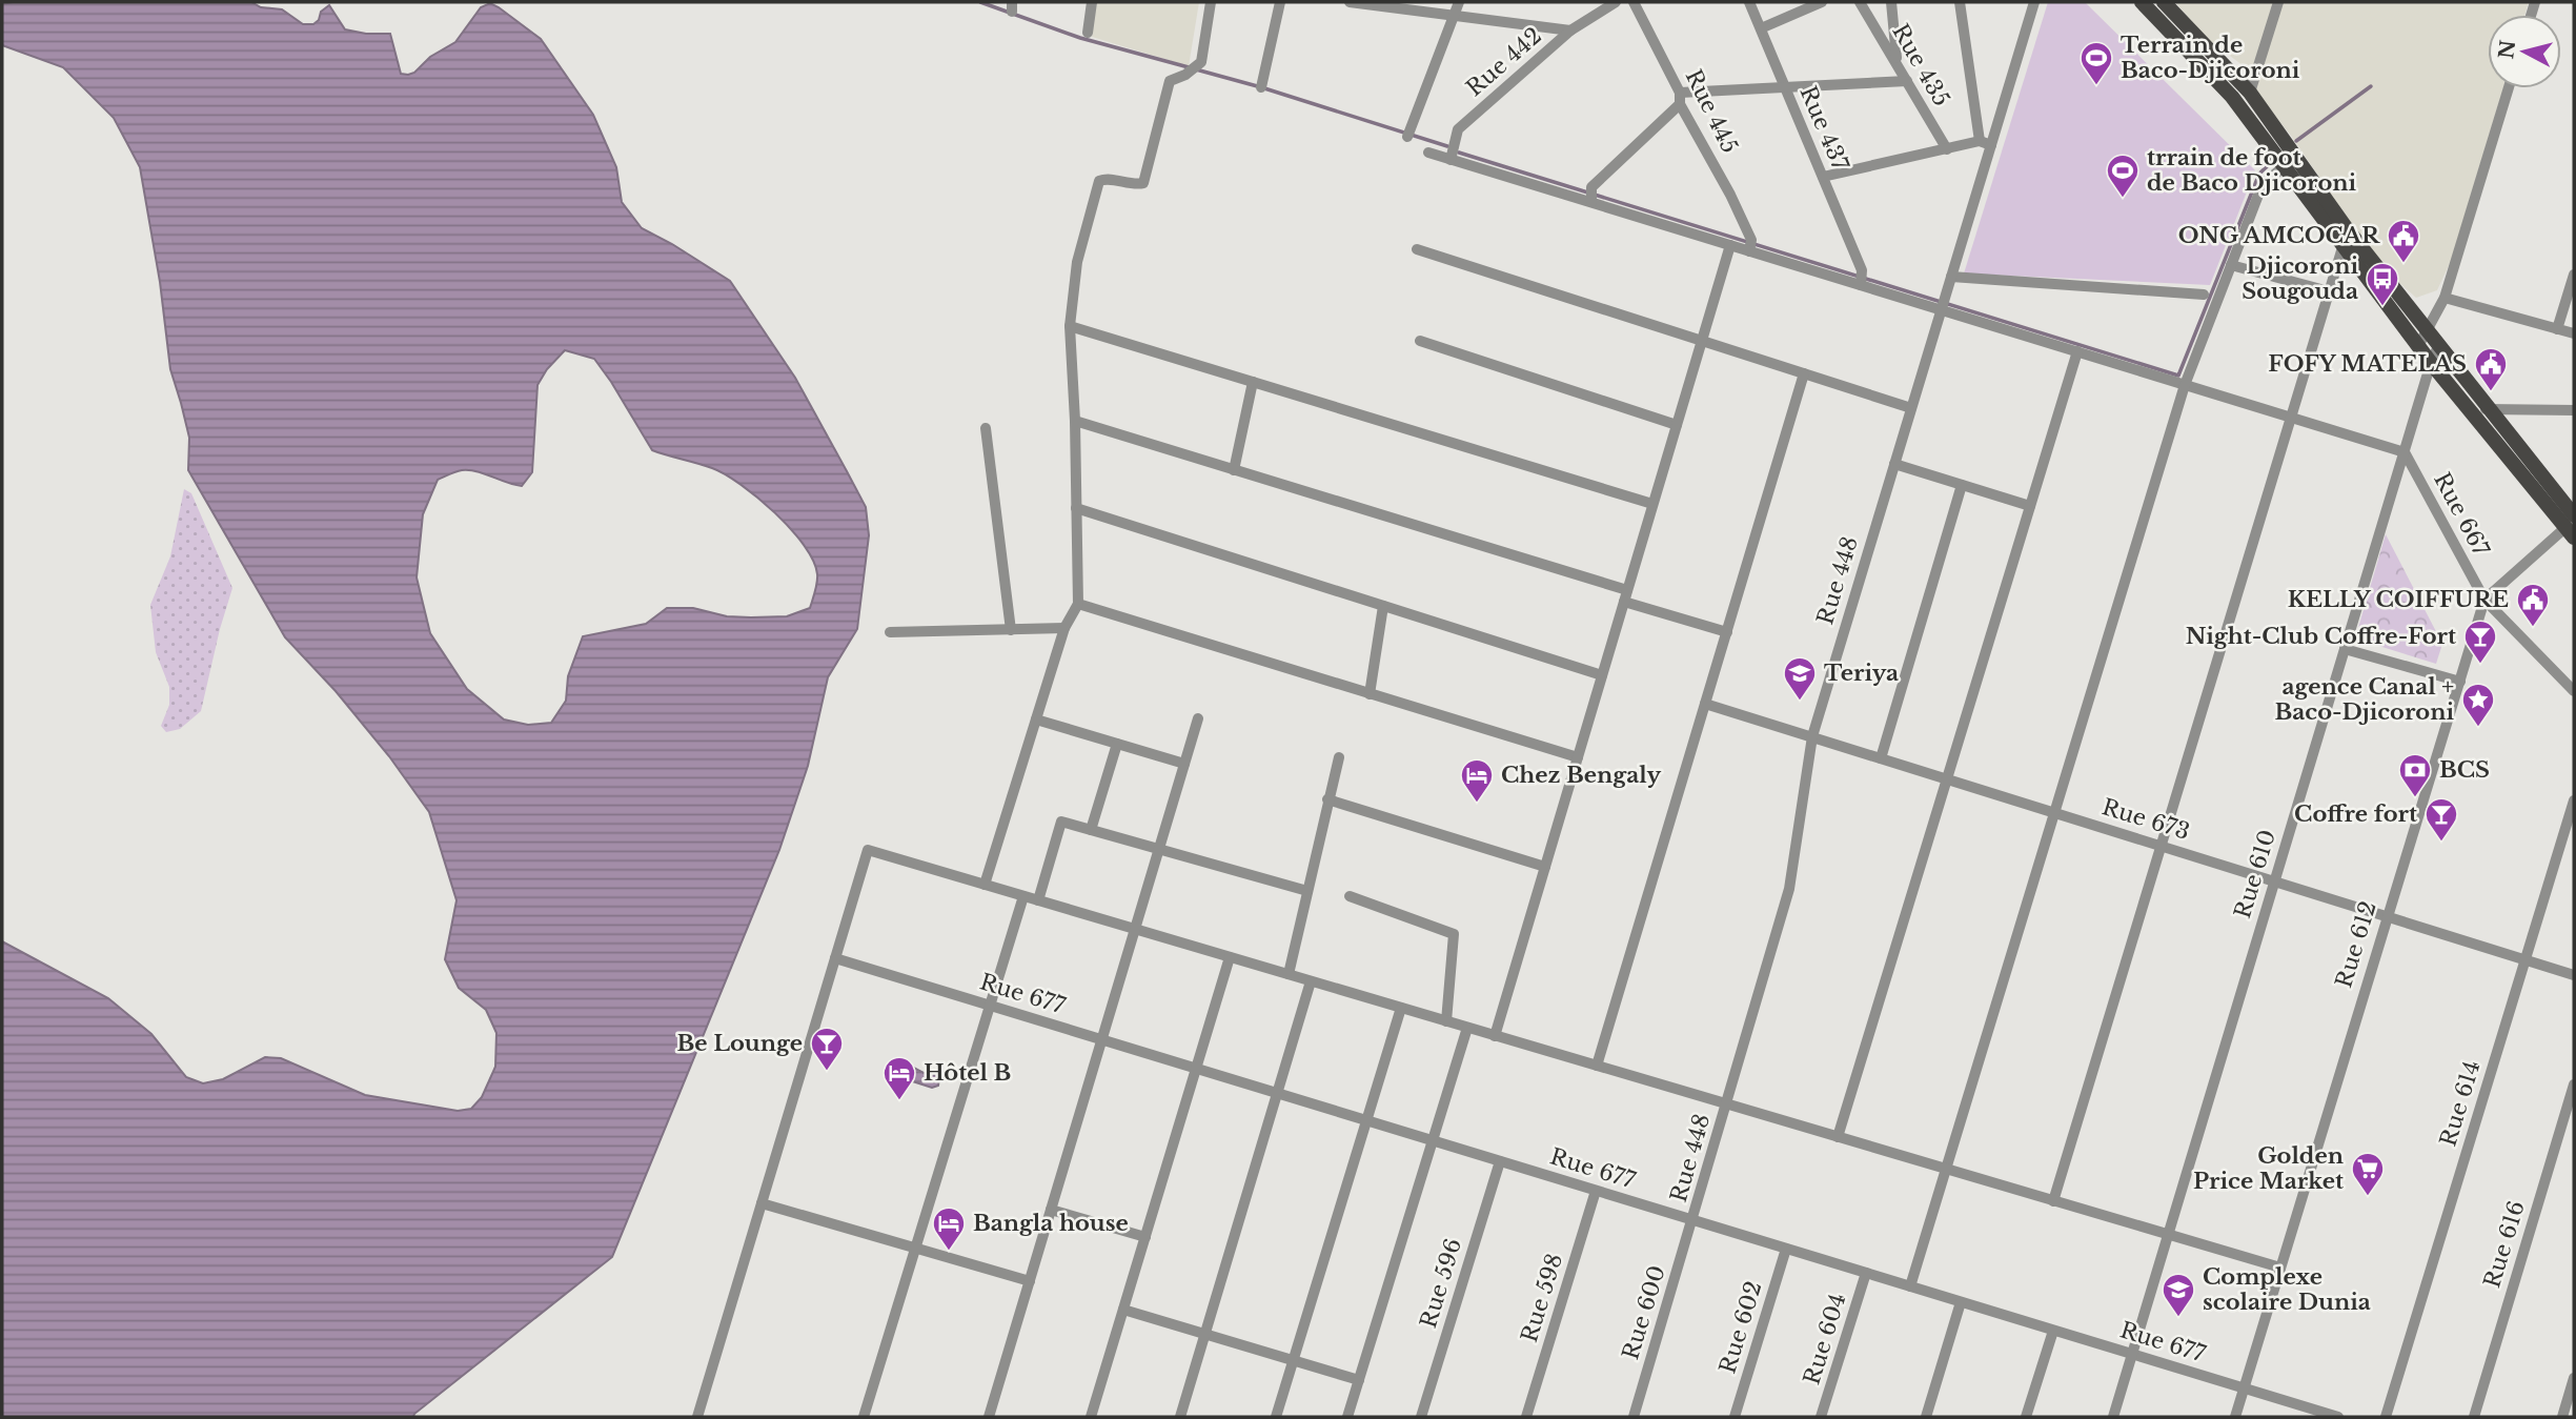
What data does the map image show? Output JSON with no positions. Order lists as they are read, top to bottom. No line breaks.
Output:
{"streets":{"street":["Rue 442","Rue 435","Rue 445","Rue 437","Rue 667","Rue 448","Rue 673","Rue 610","Rue 612","Rue 677","Rue 614","Rue 616","Rue 596","Rue 598","Rue 600","Rue 602","Rue 604"]},"crossings":[["Rue 667","Rue 610"],["Rue 667","Rue 612"],["Rue 448","Rue 673"],["Rue 448","Rue 677"],["Rue 448","Rue 600"],["Rue 673","Rue 610"],["Rue 673","Rue 612"],["Rue 673","Rue 614"],["Rue 610","Rue 677"],["Rue 612","Rue 677"],["Rue 677","Rue 596"],["Rue 677","Rue 598"],["Rue 677","Rue 600"],["Rue 677","Rue 602"],["Rue 677","Rue 604"]],"places":{"sports":["Terrain de Baco-Djicoroni","trrain de foot de Baco Djicoroni"],"public building":["ONG AMCOCAR","FOFY MATELAS","KELLY COIFFURE"],"bus stop":["Djicoroni Sougouda"],"bar":["Night-Club Coffre-Fort","Coffre fort","Be Lounge"],"school or university":["Teriya","Complexe scolaire Dunia"],"place":["agence Canal + Baco-Djicoroni"],"bank":["BCS"],"hotel":["Chez Bengaly","Hôtel B","Bangla house"],"supermarket":["Golden Price Market"]},"north":"left"}
